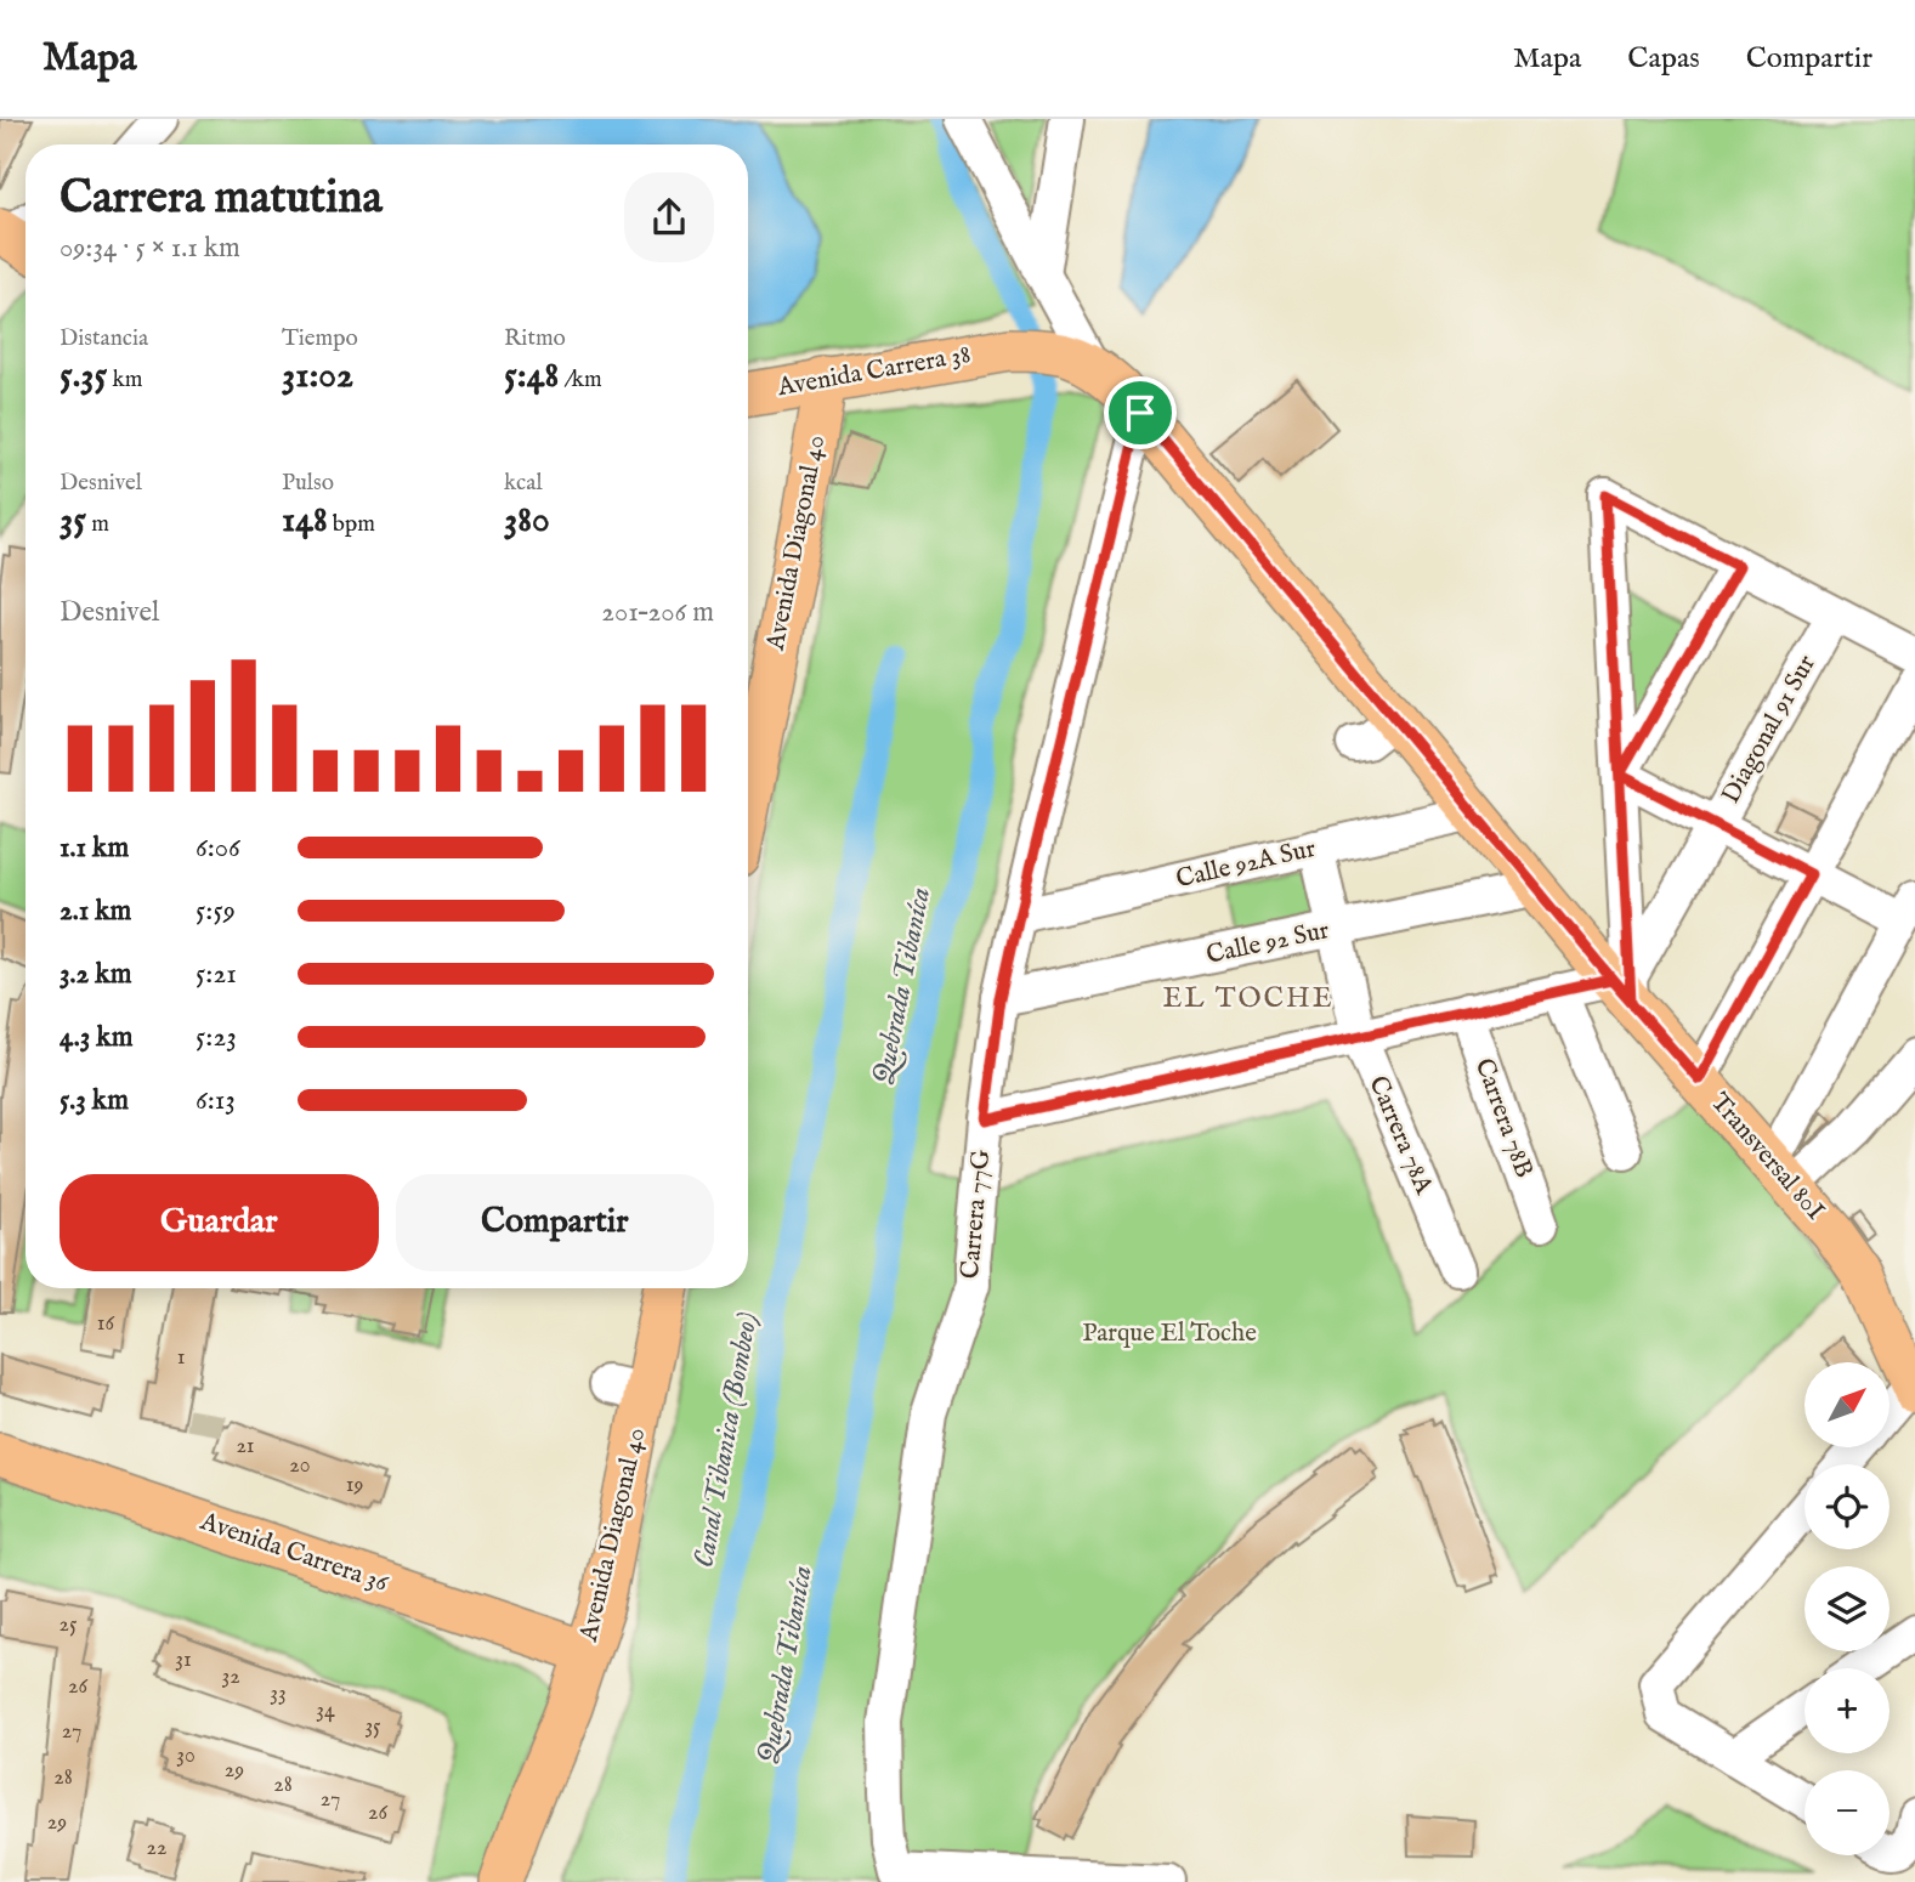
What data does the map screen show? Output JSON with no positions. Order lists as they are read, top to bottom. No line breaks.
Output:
{"streets":{"main road":["Avenida Carrera 38","Avenida Diagonal 40","Transversal 80I","Avenida Carrera 36"],"street":["Diagonal 91 Sur","Calle 92A Sur","Calle 92 Sur","Carrera 78B","Carrera 78A","Carrera 77G"]},"crossings":[["Avenida Carrera 38","Avenida Diagonal 40"],["Avenida Carrera 38","Transversal 80I"],["Avenida Diagonal 40","Avenida Carrera 36"],["Diagonal 91 Sur","Transversal 80I"],["Calle 92A Sur","Carrera 78A"],["Calle 92A Sur","Transversal 80I"],["Calle 92A Sur","Carrera 77G"],["Calle 92 Sur","Carrera 78A"],["Calle 92 Sur","Transversal 80I"],["Calle 92 Sur","Carrera 77G"],["Transversal 80I","Carrera 77G"]],"districts":["EL TOCHE"],"water":["Quebrada Tibaníca","Canal Tibanica (Bombeo)"],"parks":["Parque El Toche"],"house_numbers":["16","1","21","20","19","25","31","32","26","33","34","35","27","30","29","28","28","27","26","29","22"],"north":"top right","page":{"header":"Mapa","nav":["Mapa","Capas","Compartir"],"heading":["Carrera matutina","09:34 · 5 × 1.1 km"],"stats":[["Distancia","5.35 km"],["Tiempo","31:02"],["Ritmo","5:48 /km"],["Desnivel","35 m"],["Pulso","148 bpm"],["kcal","380"]],"chart":["Desnivel","201–206 m"],"list":[{"name":"1.1 km","note":"6:06"},{"name":"2.1 km","note":"5:59"},{"name":"3.2 km","note":"5:21"},{"name":"4.3 km","note":"5:23"},{"name":"5.3 km","note":"6:13"}],"buttons":["Guardar","Compartir"],"map_buttons":["+","−"]}}
